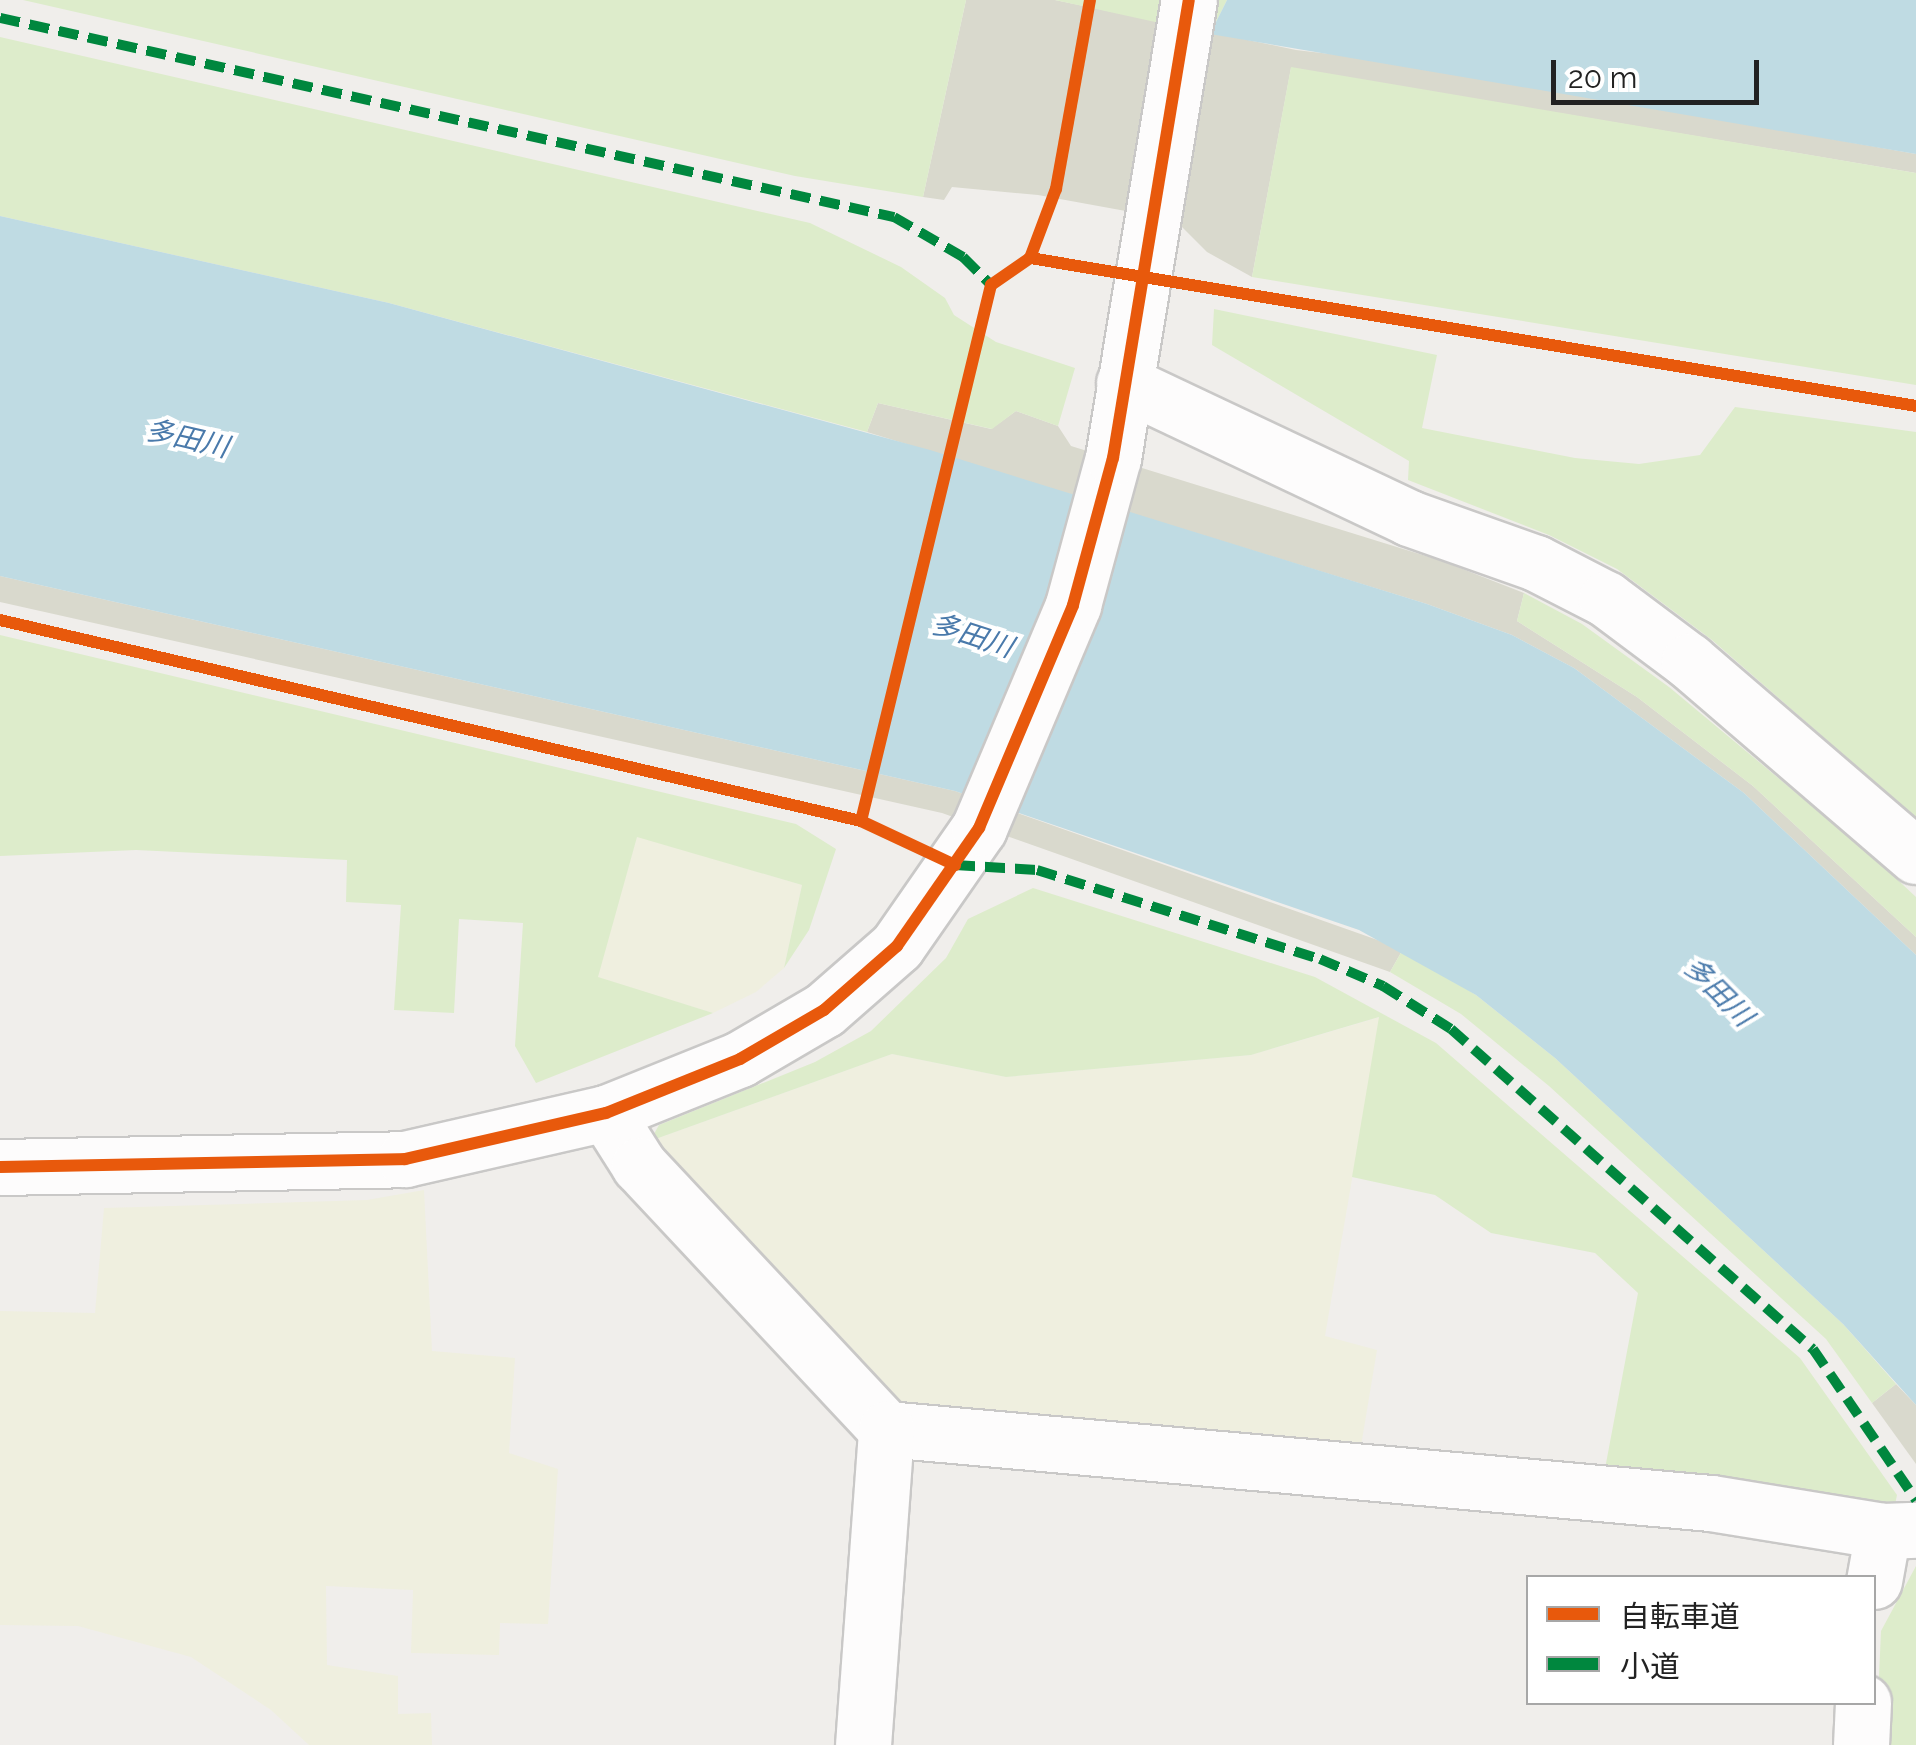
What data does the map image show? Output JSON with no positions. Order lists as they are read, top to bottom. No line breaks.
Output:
{"water":["多田川"],"legend":["自転車道","小道"],"scale_bar":"20 m"}
